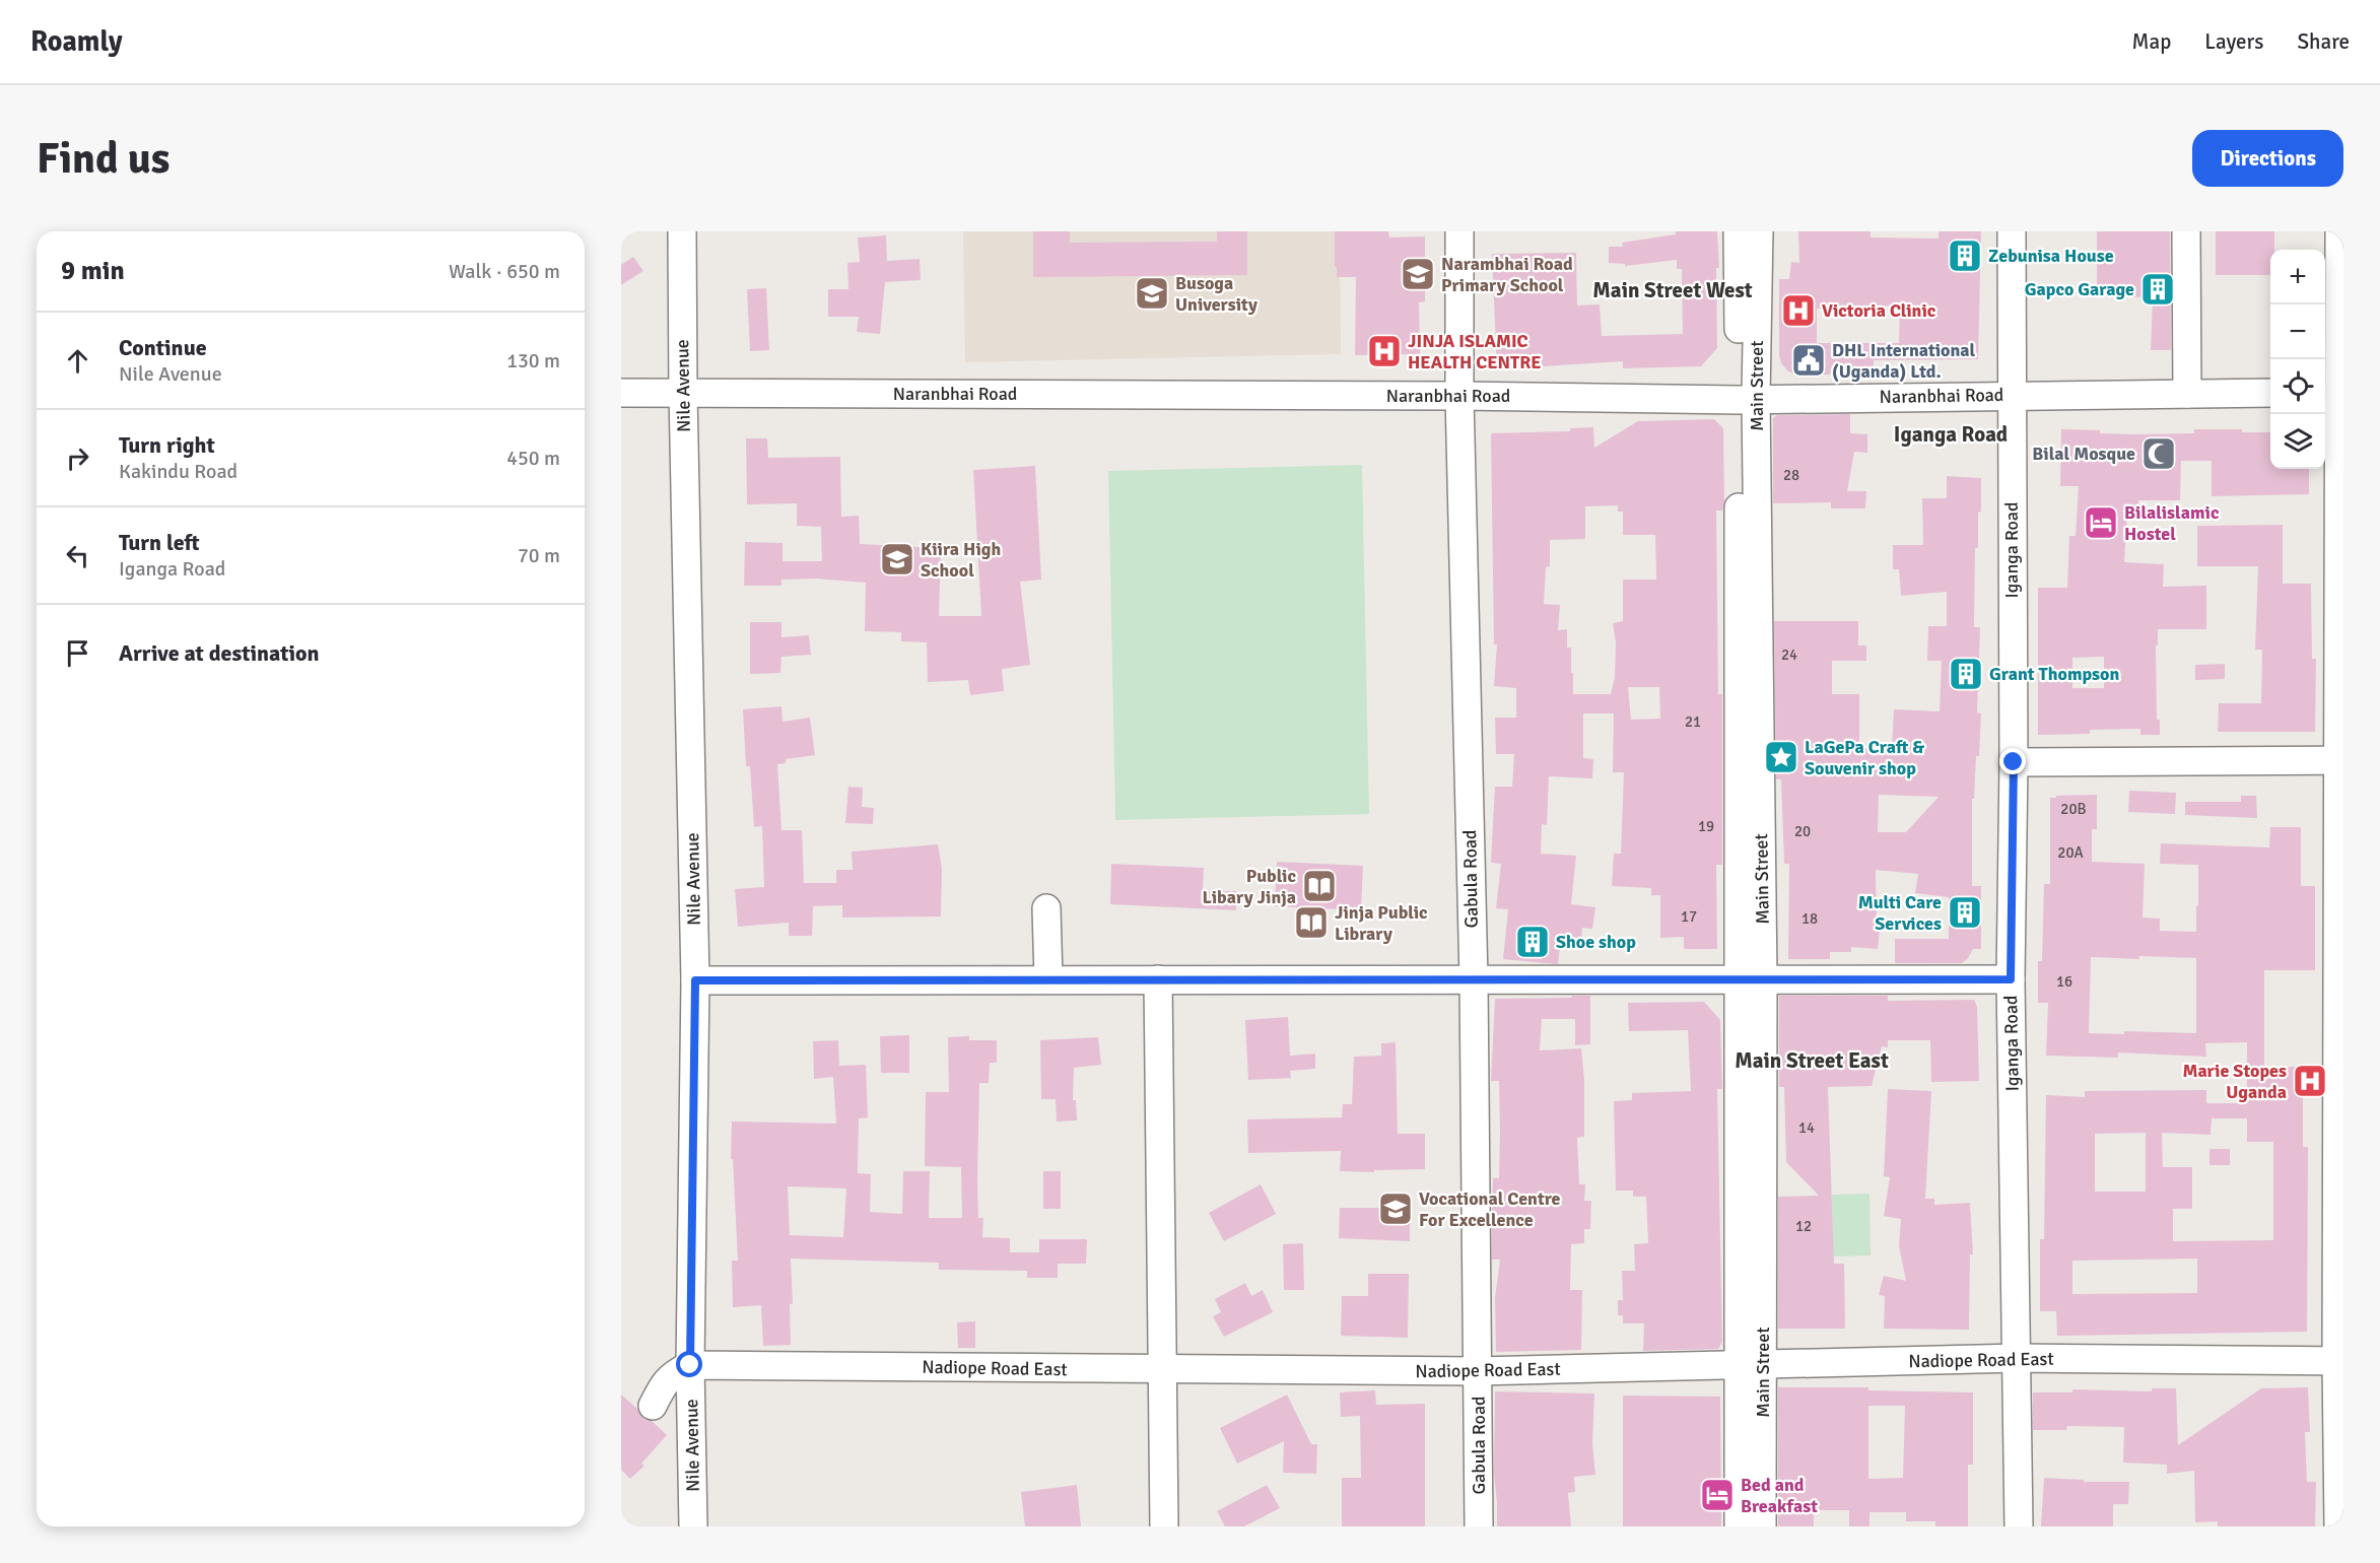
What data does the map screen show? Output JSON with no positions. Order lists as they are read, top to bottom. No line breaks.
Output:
{"streets":{"street":["Nile Avenue","Main Street","Naranbhai Road","Iganga Road","Gabula Road","Nadiope Road East"]},"crossings":[["Nile Avenue","Naranbhai Road"],["Nile Avenue","Nadiope Road East"],["Main Street","Naranbhai Road"],["Main Street","Nadiope Road East"],["Naranbhai Road","Iganga Road"],["Naranbhai Road","Gabula Road"],["Iganga Road","Nadiope Road East"],["Gabula Road","Nadiope Road East"]],"districts":["Main Street West","Iganga Road","Main Street East"],"places":{"building":["Zebunisa House","Gapco Garage","Grant Thompson","Multi Care Services","Shoe shop"],"school or university":["Narambhai Road Primary School","Busoga University","Kiira High School","Vocational Centre For Excellence"],"hospital":["Victoria Clinic","JINJA ISLAMIC HEALTH CENTRE","Marie Stopes Uganda"],"public building":["DHL International (Uganda) Ltd."],"mosque":["Bilal Mosque"],"hotel":["Bilalislamic Hostel","Bed and Breakfast"],"place":["LaGePa Craft & Souvenir shop"],"library":["Public Libary Jinja","Jinja Public Library"]},"house_numbers":["28","24","21","20B","19","20","20A","17","18","16","14","12"],"page":{"header":"Roamly","nav":["Map","Layers","Share"],"buttons":"Directions","title":"Find us","heading":["9 min","Walk · 650 m"],"map_buttons":["+","−"],"list":[["Continue","Nile Avenue","130 m"],["Turn right","Kakindu Road","450 m"],["Turn left","Iganga Road","70 m"],"Arrive at destination"]}}
